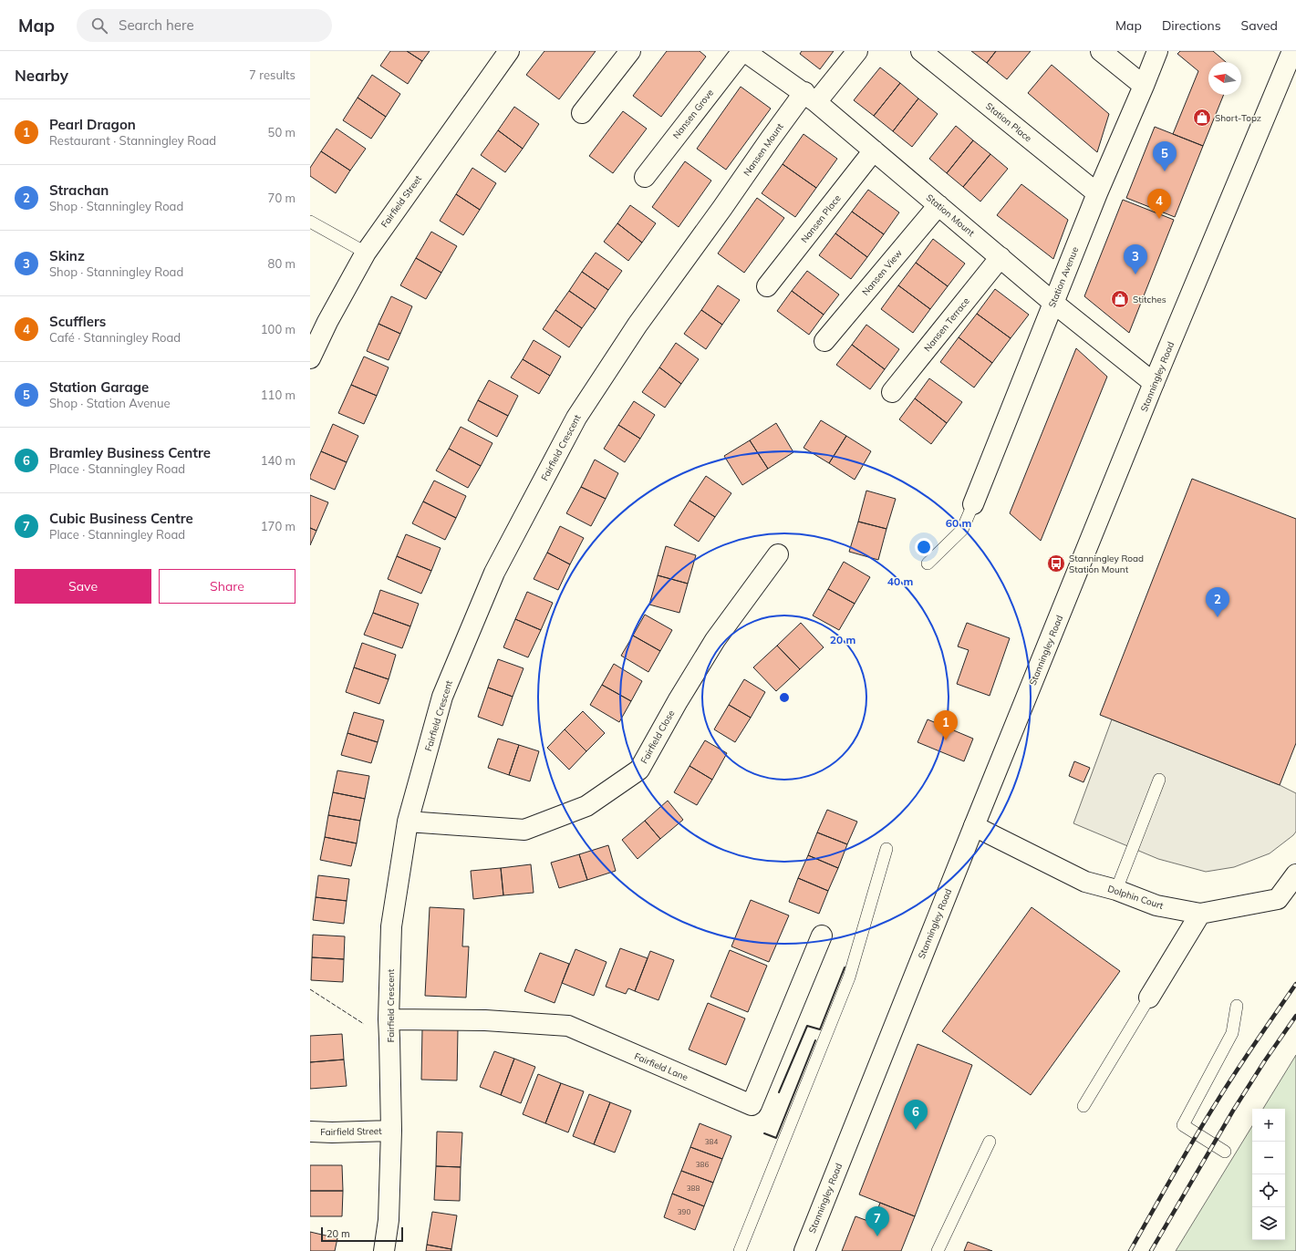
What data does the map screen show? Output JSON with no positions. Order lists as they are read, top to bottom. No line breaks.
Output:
{"streets":{"street":["Nansen Grove","Station Place","Nansen Mount","Fairfield Street","Station Mount","Nansen Place","Nansen View","Station Avenue","Nansen Terrace","Stanningley Road","Fairfield Crescent","Fairfield Close","Dolphin Court","Fairfield Lane"]},"crossings":[["Nansen Grove","Station Mount"],["Station Place","Station Avenue"],["Nansen Mount","Station Mount"],["Nansen Mount","Fairfield Crescent"],["Fairfield Street","Fairfield Crescent"],["Station Mount","Nansen Place"],["Station Mount","Nansen View"],["Station Mount","Station Avenue"],["Station Mount","Nansen Terrace"],["Station Mount","Stanningley Road"],["Stanningley Road","Dolphin Court"],["Fairfield Crescent","Fairfield Close"],["Fairfield Crescent","Fairfield Lane"]],"places":{"shop":["Short-Topz","Stitches"],"bus stop":["Stanningley Road Station Mount"]},"house_numbers":["384","386","388","390"],"scale_bar":"20 m","north":"left","page":{"header":"Map","search":"Search here","nav":["Map","Directions","Saved"],"heading":["Nearby","7 results"],"list":[{"mark":"1","name":"Pearl Dragon","note":"Restaurant · Stanningley Road","value":"50 m"},{"mark":"2","name":"Strachan","note":"Shop · Stanningley Road","value":"70 m"},{"mark":"3","name":"Skinz","note":"Shop · Stanningley Road","value":"80 m"},{"mark":"4","name":"Scufflers","note":"Café · Stanningley Road","value":"100 m"},{"mark":"5","name":"Station Garage","note":"Shop · Station Avenue","value":"110 m"},{"mark":"6","name":"Bramley Business Centre","note":"Place · Stanningley Road","value":"140 m"},{"mark":"7","name":"Cubic Business Centre","note":"Place · Stanningley Road","value":"170 m"}],"pins":["5","4","3","2","1","6","7"],"buttons":["Save","Share"],"map_buttons":["+","−"],"scale":"20 m"},"rings":["60 m","40 m","20 m"]}
